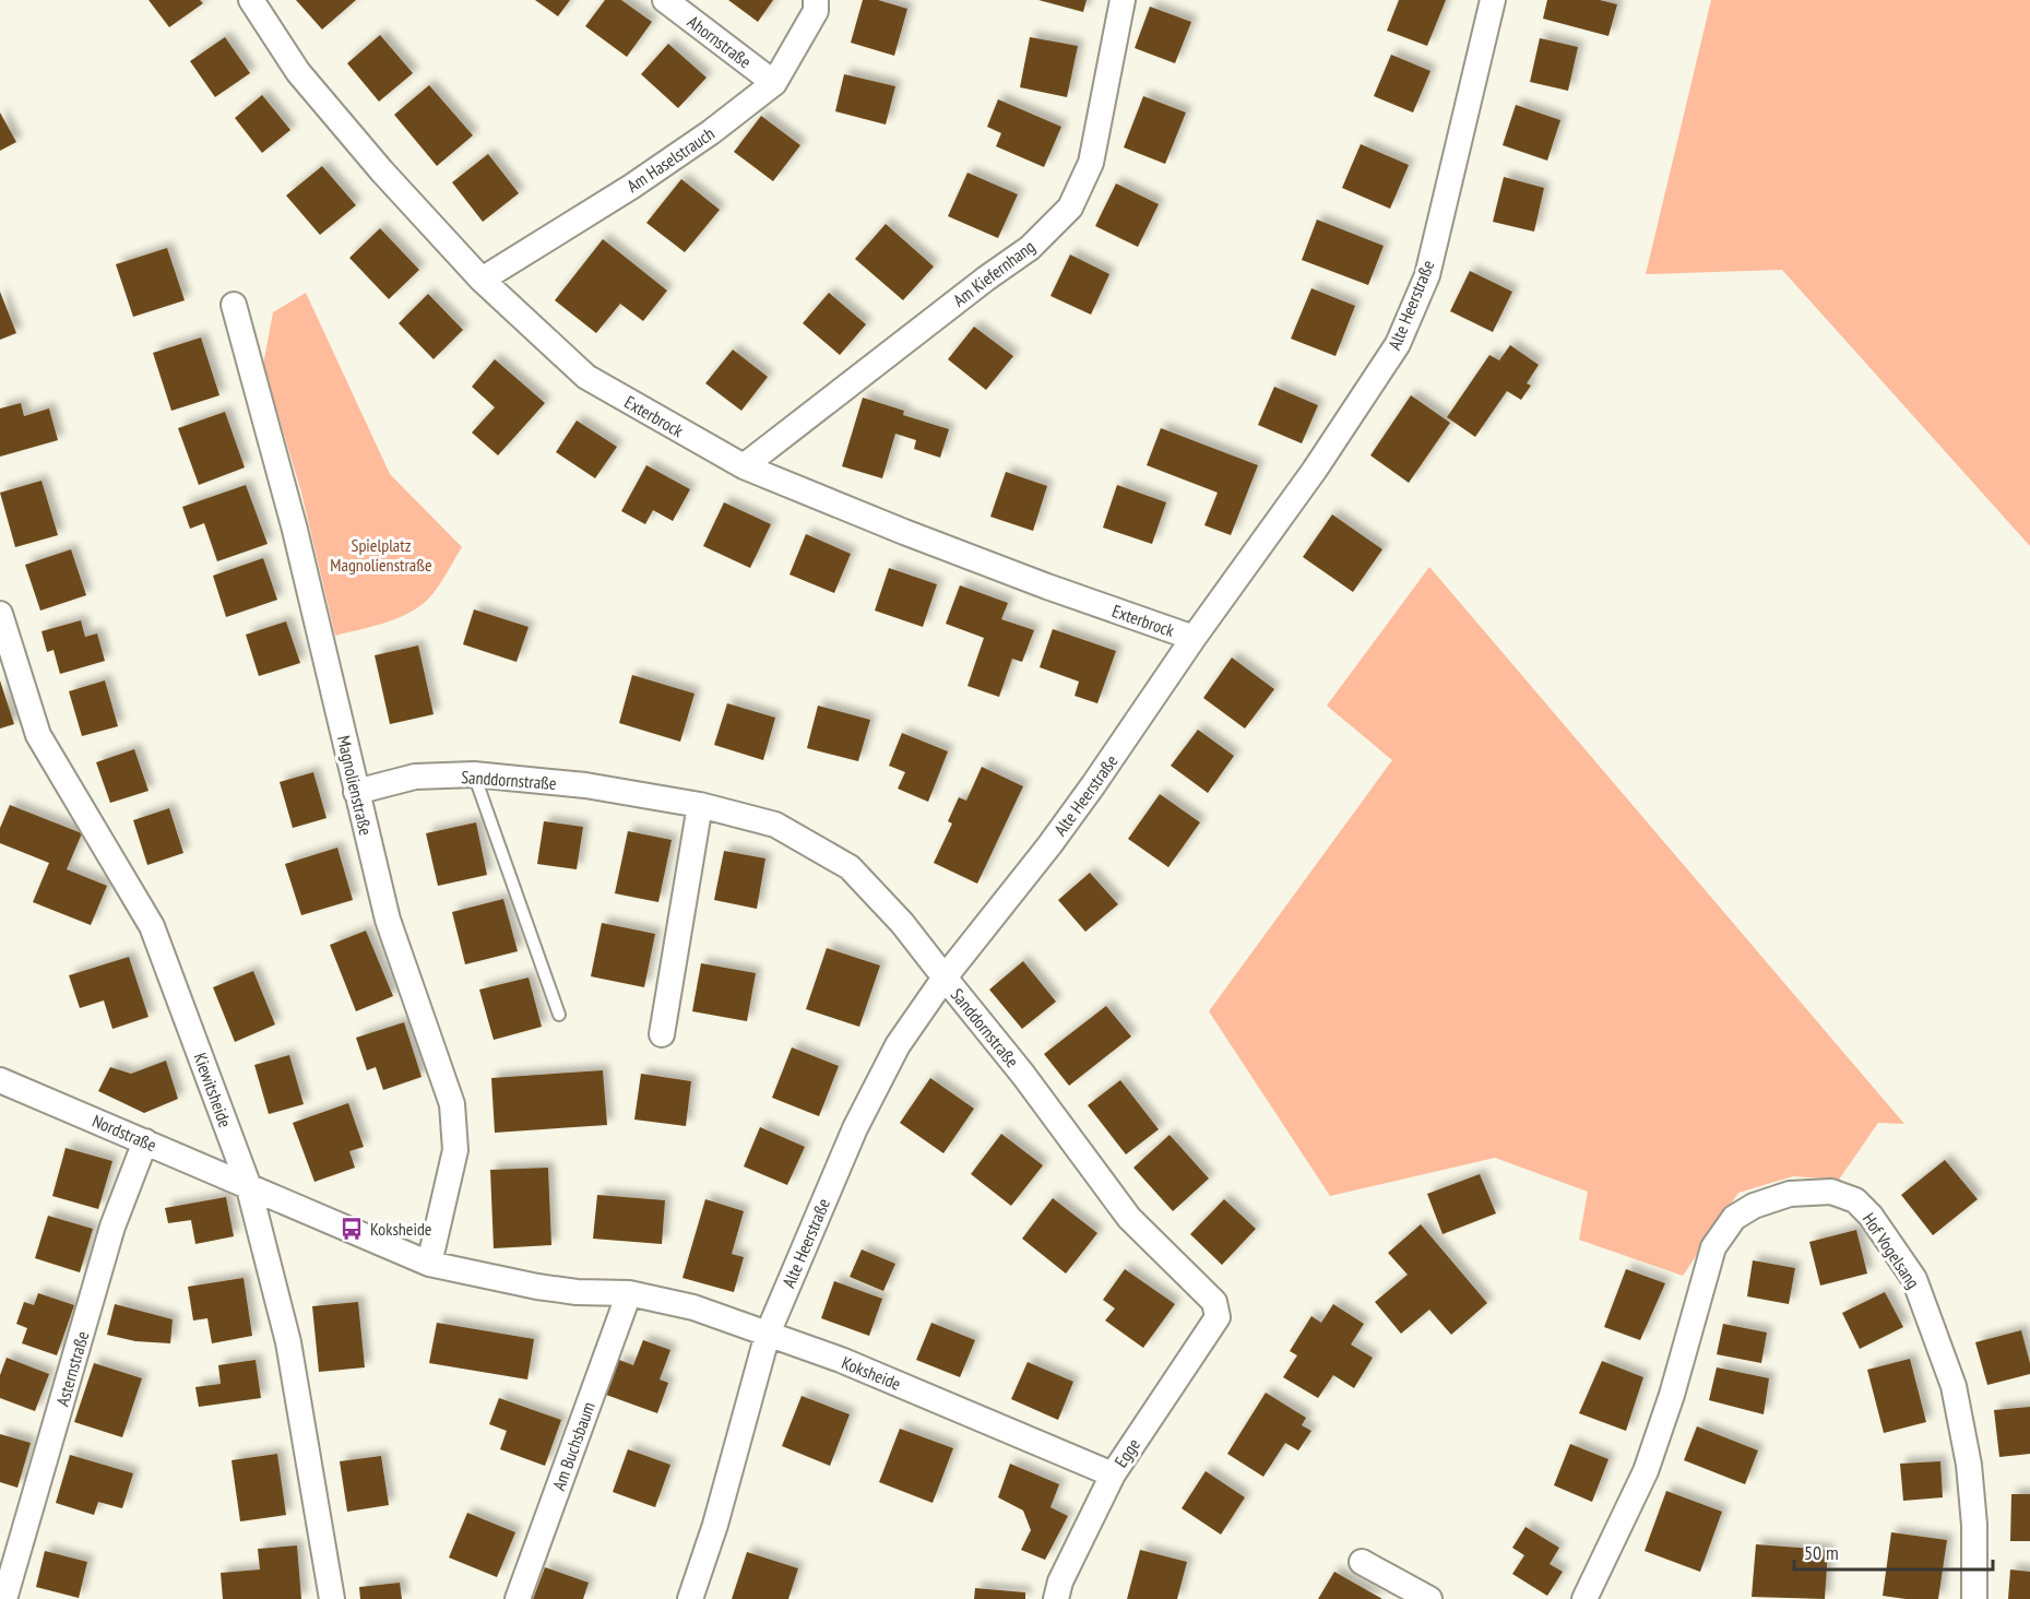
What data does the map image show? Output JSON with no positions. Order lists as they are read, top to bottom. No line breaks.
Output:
{"streets":{"street":["Ahornstraße","Am Haselstrauch","Am Kiefernhang","Alte Heerstraße","Exterbrock","Sanddornstraße","Magnolienstraße","Kiewitsheide","Nordstraße","Hof Vogelsang","Asternstraße","Koksheide","Am Buchsbaum","Egge"]},"crossings":[["Ahornstraße","Am Haselstrauch"],["Am Haselstrauch","Exterbrock"],["Am Kiefernhang","Exterbrock"],["Alte Heerstraße","Exterbrock"],["Alte Heerstraße","Sanddornstraße"],["Alte Heerstraße","Koksheide"],["Sanddornstraße","Magnolienstraße"],["Sanddornstraße","Egge"],["Magnolienstraße","Koksheide"],["Kiewitsheide","Nordstraße"],["Kiewitsheide","Koksheide"],["Nordstraße","Asternstraße"],["Nordstraße","Koksheide"],["Koksheide","Am Buchsbaum"],["Koksheide","Egge"]],"parks":["Spielplatz Magnolienstraße"],"places":{"bus stop":["Koksheide"]},"scale_bar":"50 m"}
